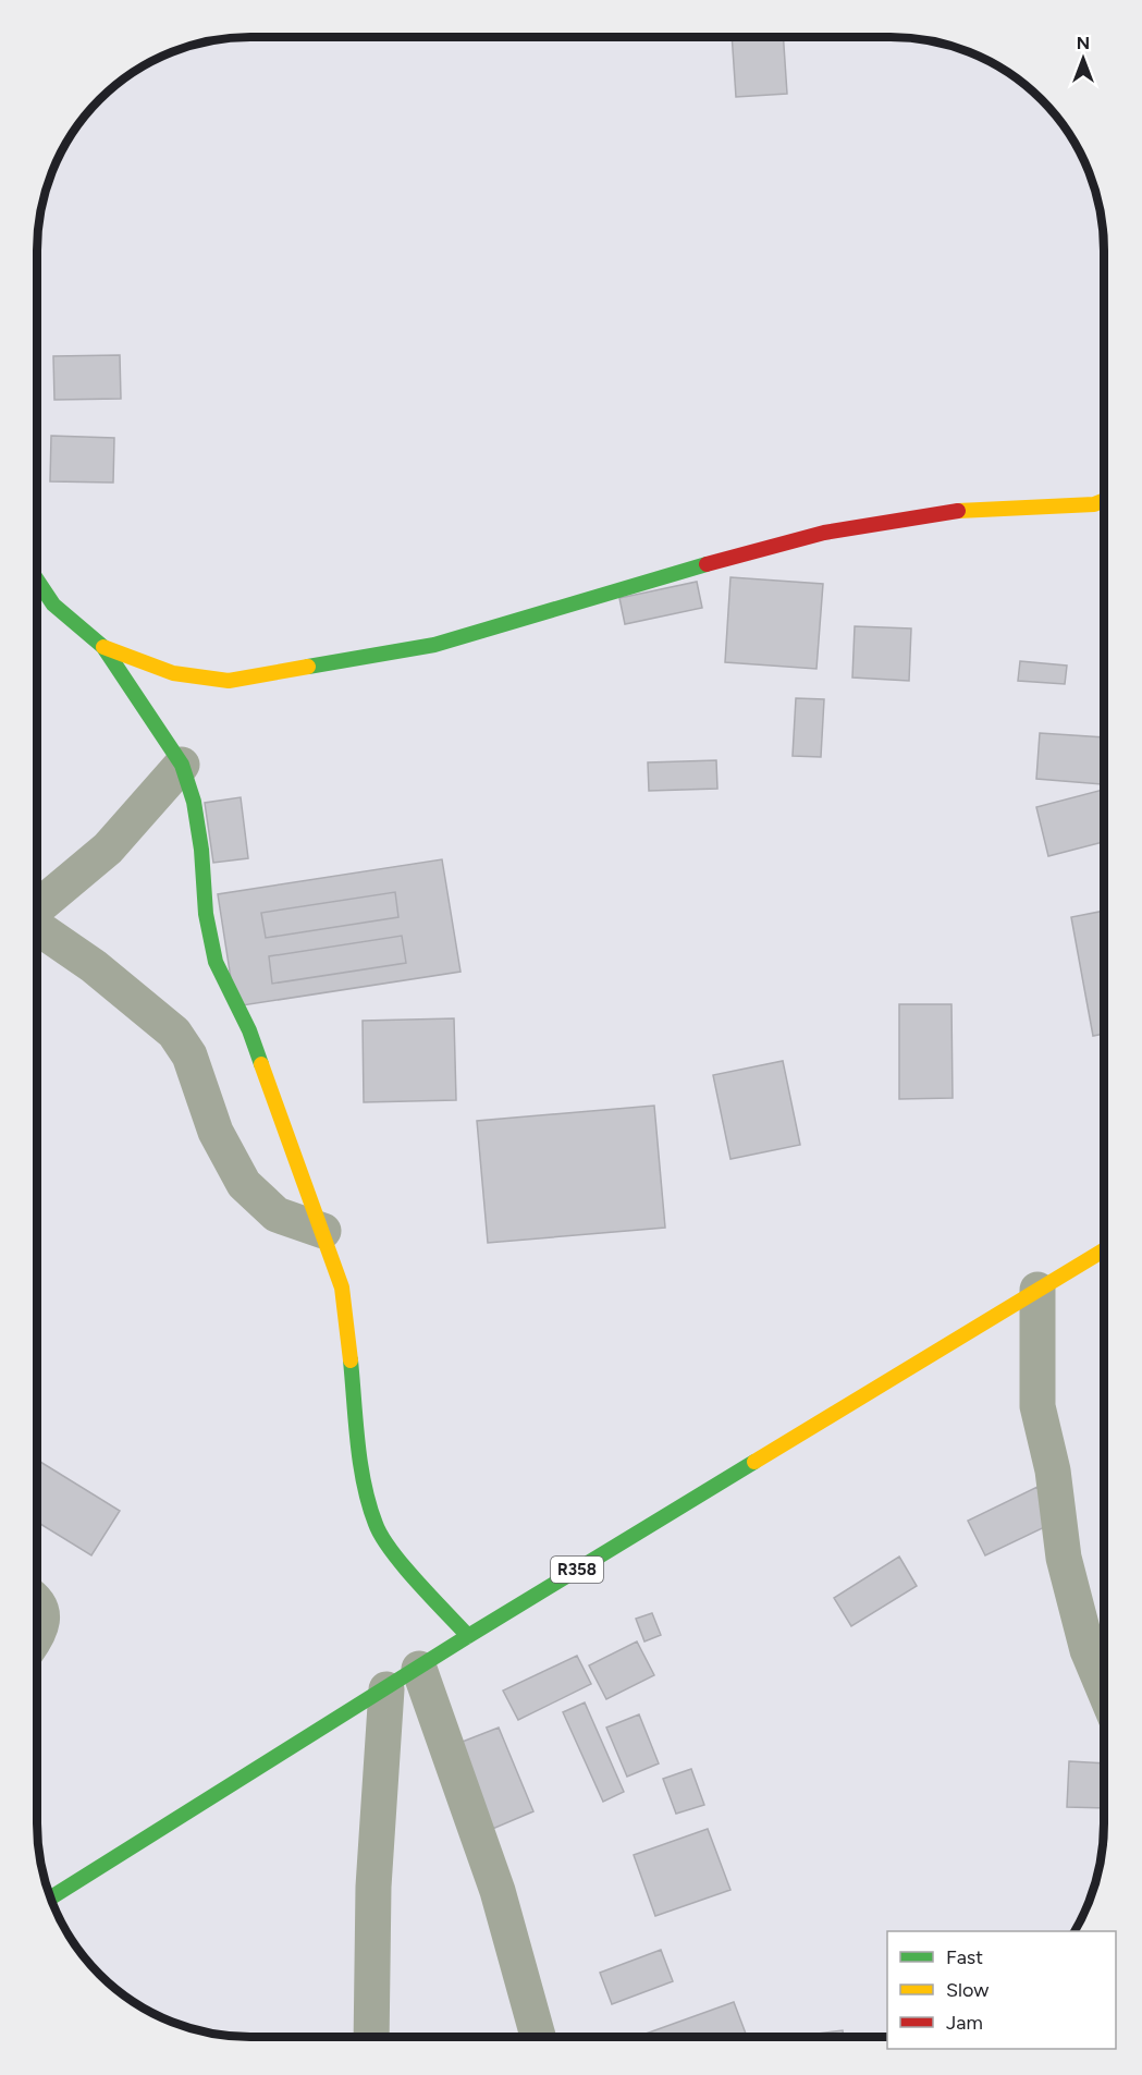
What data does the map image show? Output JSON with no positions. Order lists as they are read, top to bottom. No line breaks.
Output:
{"streets":{"street":["R358"]},"legend":["Fast","Slow","Jam"],"north":"top"}
